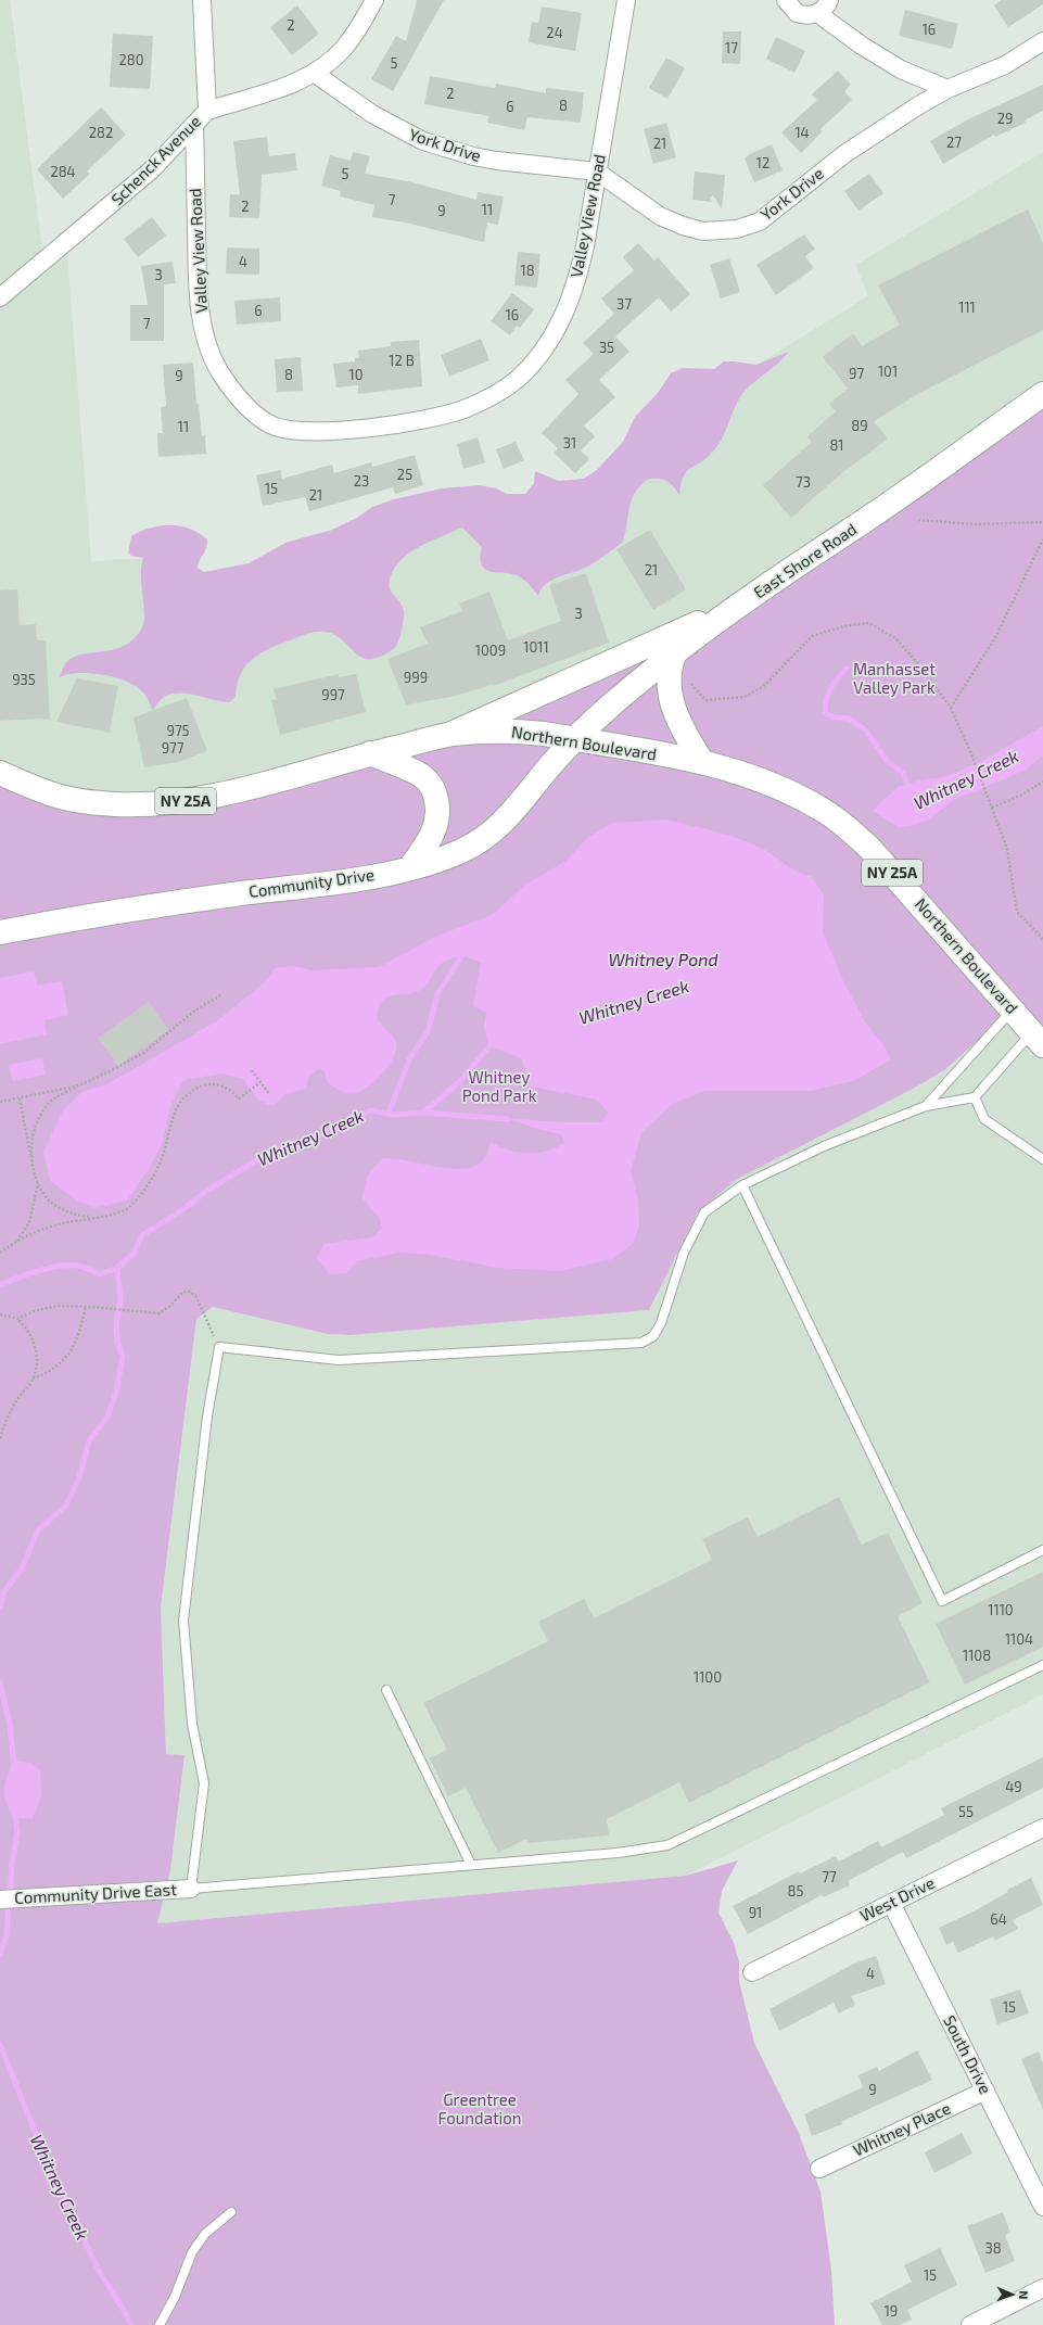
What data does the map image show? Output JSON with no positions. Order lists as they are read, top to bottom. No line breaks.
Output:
{"streets":{"main road":["East Shore Road","Northern Boulevard","NY 25A","Community Drive"],"street":["York Drive","Schenck Avenue","Valley View Road","Community Drive East","West Drive","South Drive","Whitney Place"]},"crossings":[["York Drive","Valley View Road"],["Schenck Avenue","Valley View Road"],["East Shore Road","Northern Boulevard"],["East Shore Road","Community Drive"],["Northern Boulevard","Community Drive"],["West Drive","South Drive"],["South Drive","Whitney Place"]],"water":["Whitney Creek","Whitney Pond"],"parks":["Manhasset Valley Park","Whitney Pond Park","Greentree Foundation"],"house_numbers":["2","16","24","17","280","5","2","8","6","29","282","14","27","21","12","284","5","7","2","11","9","4","18","3","37","111","6","16","7","35","12 B","101","97","8","10","9","89","11","31","81","25","23","73","15","21","21","3","1011","1009","999","935","997","975","977","1110","1104","1108","1100","49","55","77","85","91","64","4","15","9","38","15","19"],"north":"right"}
